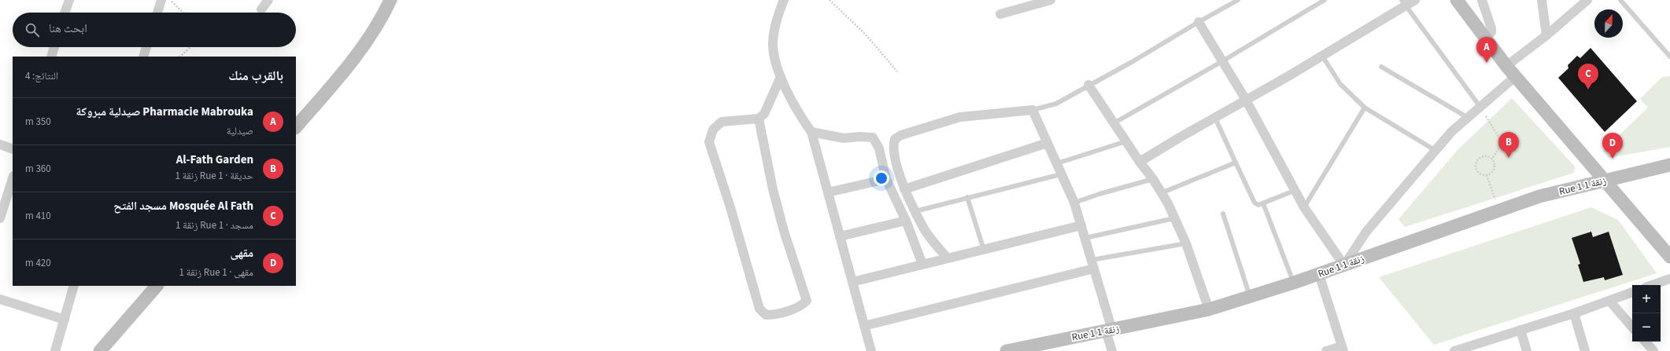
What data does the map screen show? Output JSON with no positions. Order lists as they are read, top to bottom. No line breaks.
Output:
{"streets":{"street":["Rue 1 زنقة 1"]},"north":"top","page":{"search":"ابحث هنا","pins":["A","C","B","D"],"heading":["بالقرب منك","النتائج: 4"],"list":[{"mark":"A","name":"Pharmacie Mabrouka صيدلية مبروكة","note":"صيدلية","value":"350 m"},{"mark":"B","name":"Al-Fath Garden","note":"حديقة · Rue 1 زنقة 1","value":"360 m"},{"mark":"C","name":"Mosquée Al Fath مسجد الفتح","note":"مسجد · Rue 1 زنقة 1","value":"410 m"},{"mark":"D","name":"مقهى","note":"مقهى · Rue 1 زنقة 1","value":"420 m"}],"map_buttons":["+","−"]}}
